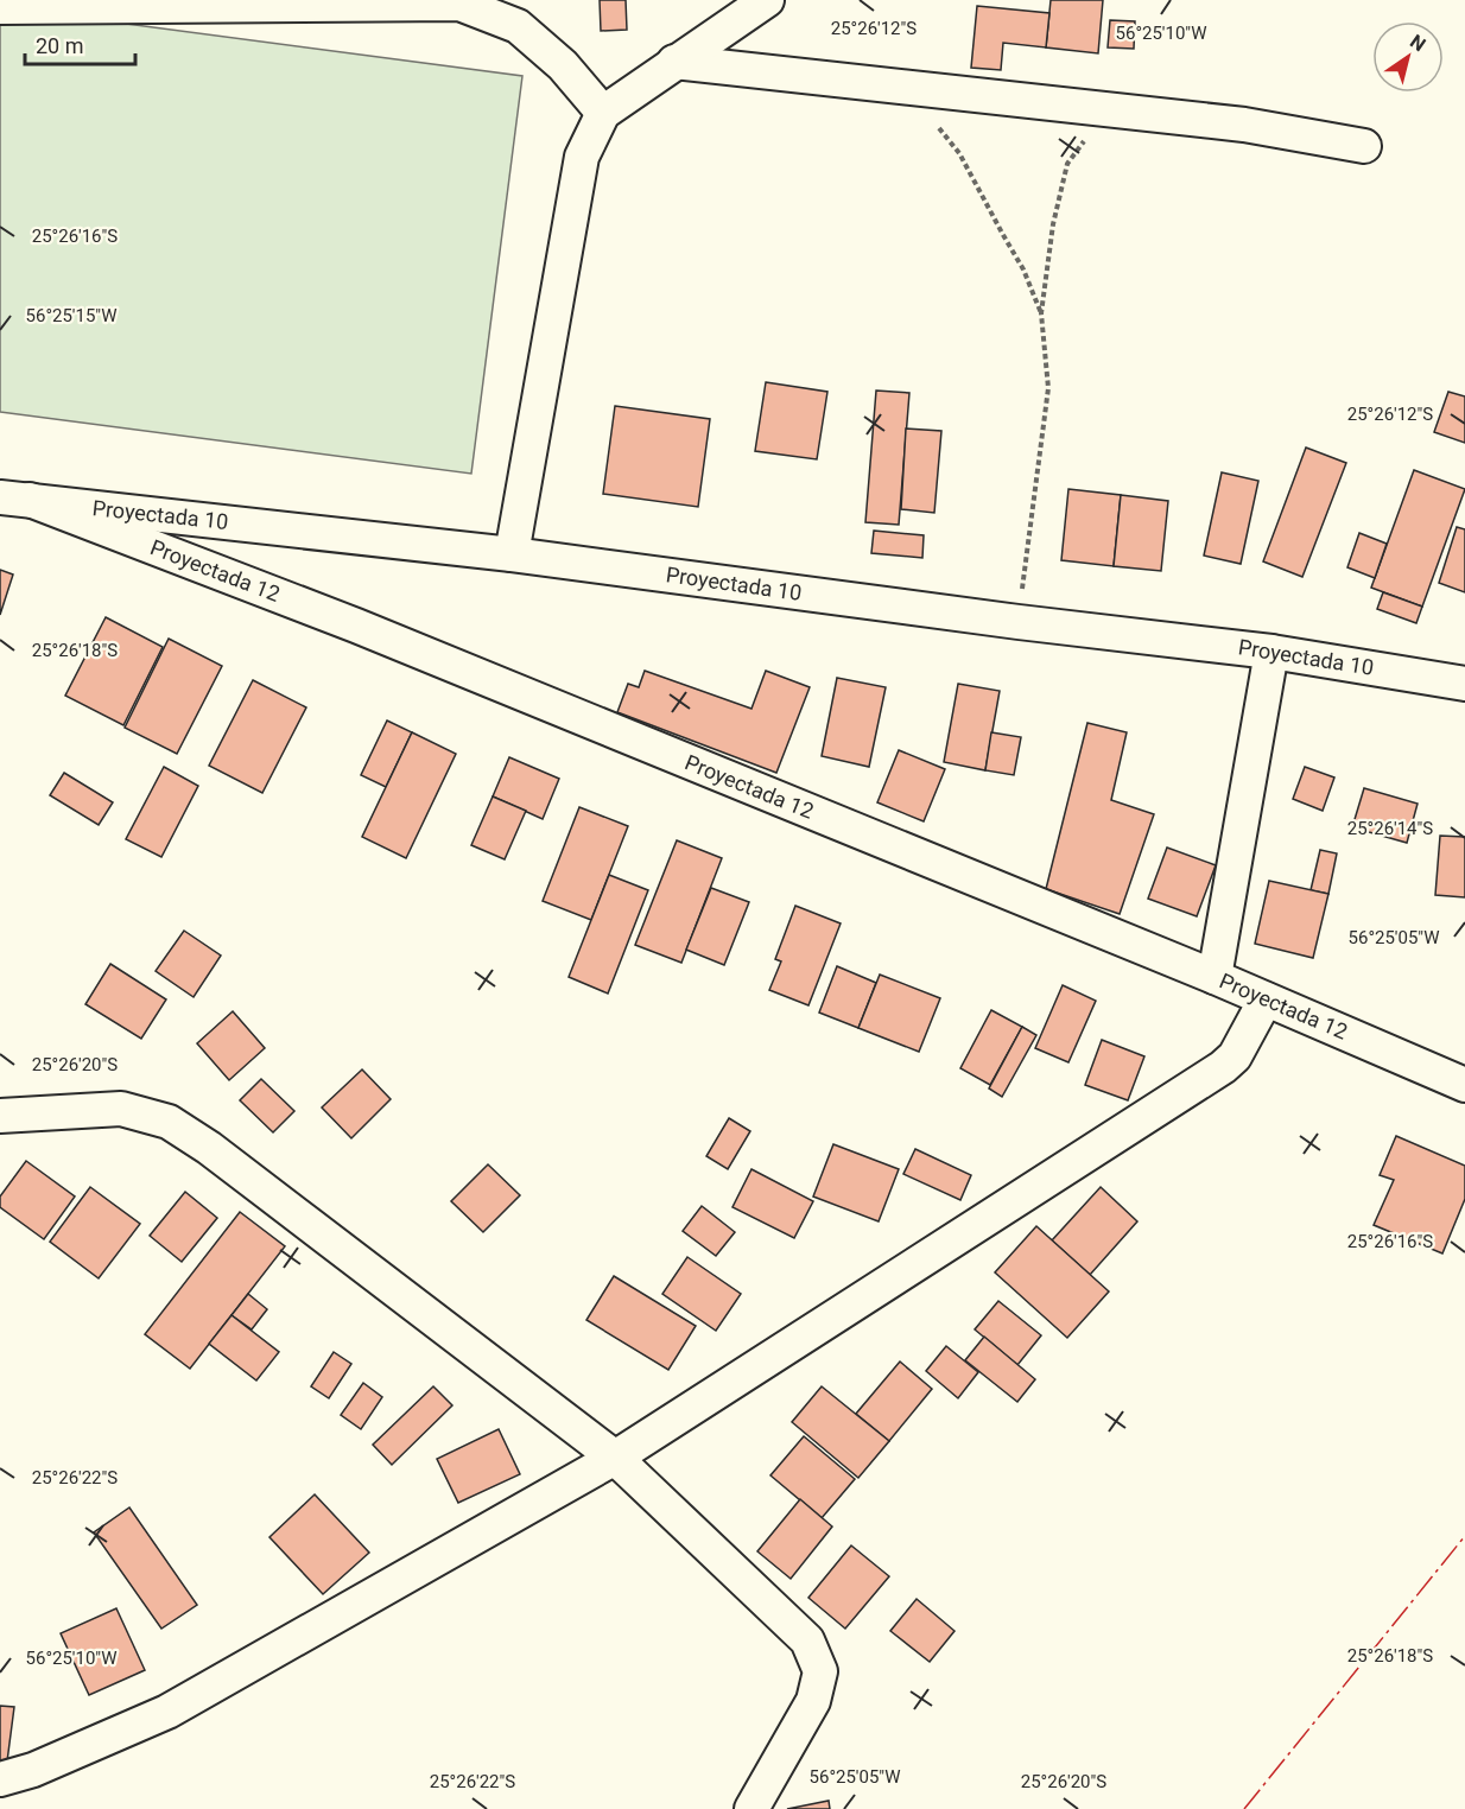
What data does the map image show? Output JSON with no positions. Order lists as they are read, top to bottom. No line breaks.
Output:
{"streets":{"street":["Proyectada 10","Proyectada 12"]},"crossings":[["Proyectada 10","Proyectada 12"]],"scale_bar":"20 m","north":"top right","coordinates":["25°26'12\"S","56°25'10\"W","25°26'16\"S","56°25'15\"W","25°26'18\"S","25°26'14\"S","56°25'05\"W","25°26'20\"S","25°26'22\"S"]}
